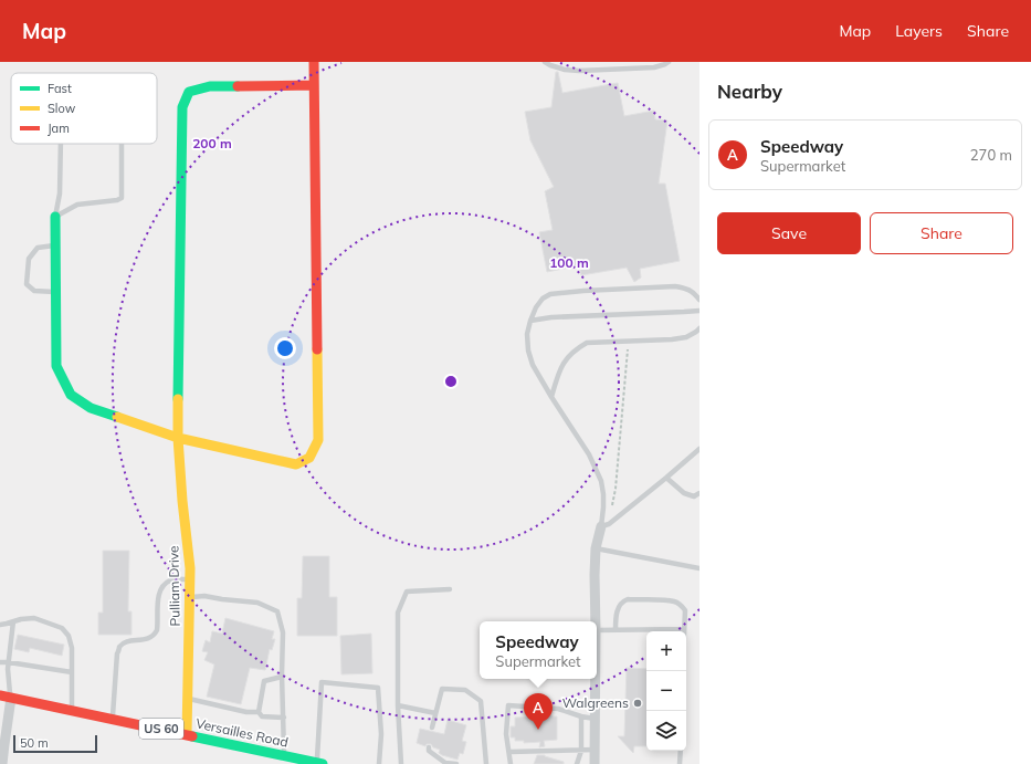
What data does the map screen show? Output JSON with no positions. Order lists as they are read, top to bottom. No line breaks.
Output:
{"streets":{"main road":["Pulliam Drive","US 60","Versailles Road"]},"crossings":[["Pulliam Drive","Versailles Road"]],"places":["Walgreens"],"legend":["Fast","Slow","Jam"],"scale_bar":"50 m","page":{"header":"Map","nav":["Map","Layers","Share"],"heading":"Nearby","list":[{"mark":"A","name":"Speedway","note":"Supermarket","value":"270 m"}],"buttons":["Save","Share"],"popup":["Speedway","Supermarket"],"map_buttons":["+","−"],"pins":"A","scale":"50 m"},"rings":["200 m","100 m"]}
